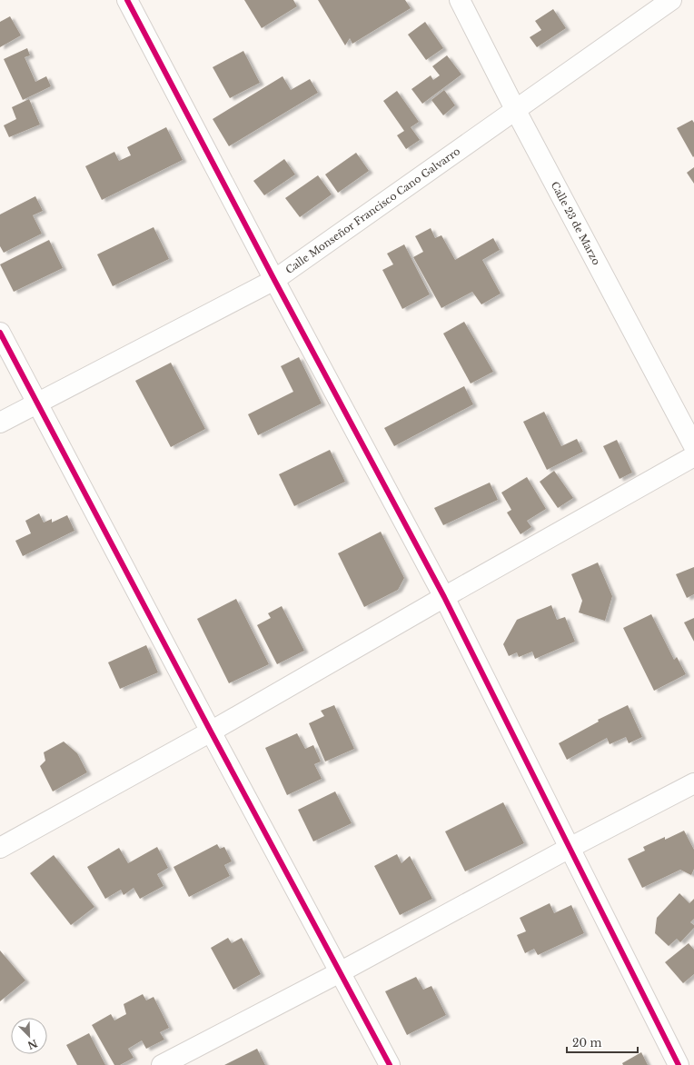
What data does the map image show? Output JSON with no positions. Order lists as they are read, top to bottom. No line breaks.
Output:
{"streets":{"street":["Calle Monseñor Francisco Cano Galvarro","Calle 23 de Marzo"]},"crossings":[["Calle Monseñor Francisco Cano Galvarro","Calle 23 de Marzo"]],"scale_bar":"20 m","north":"bottom right"}
